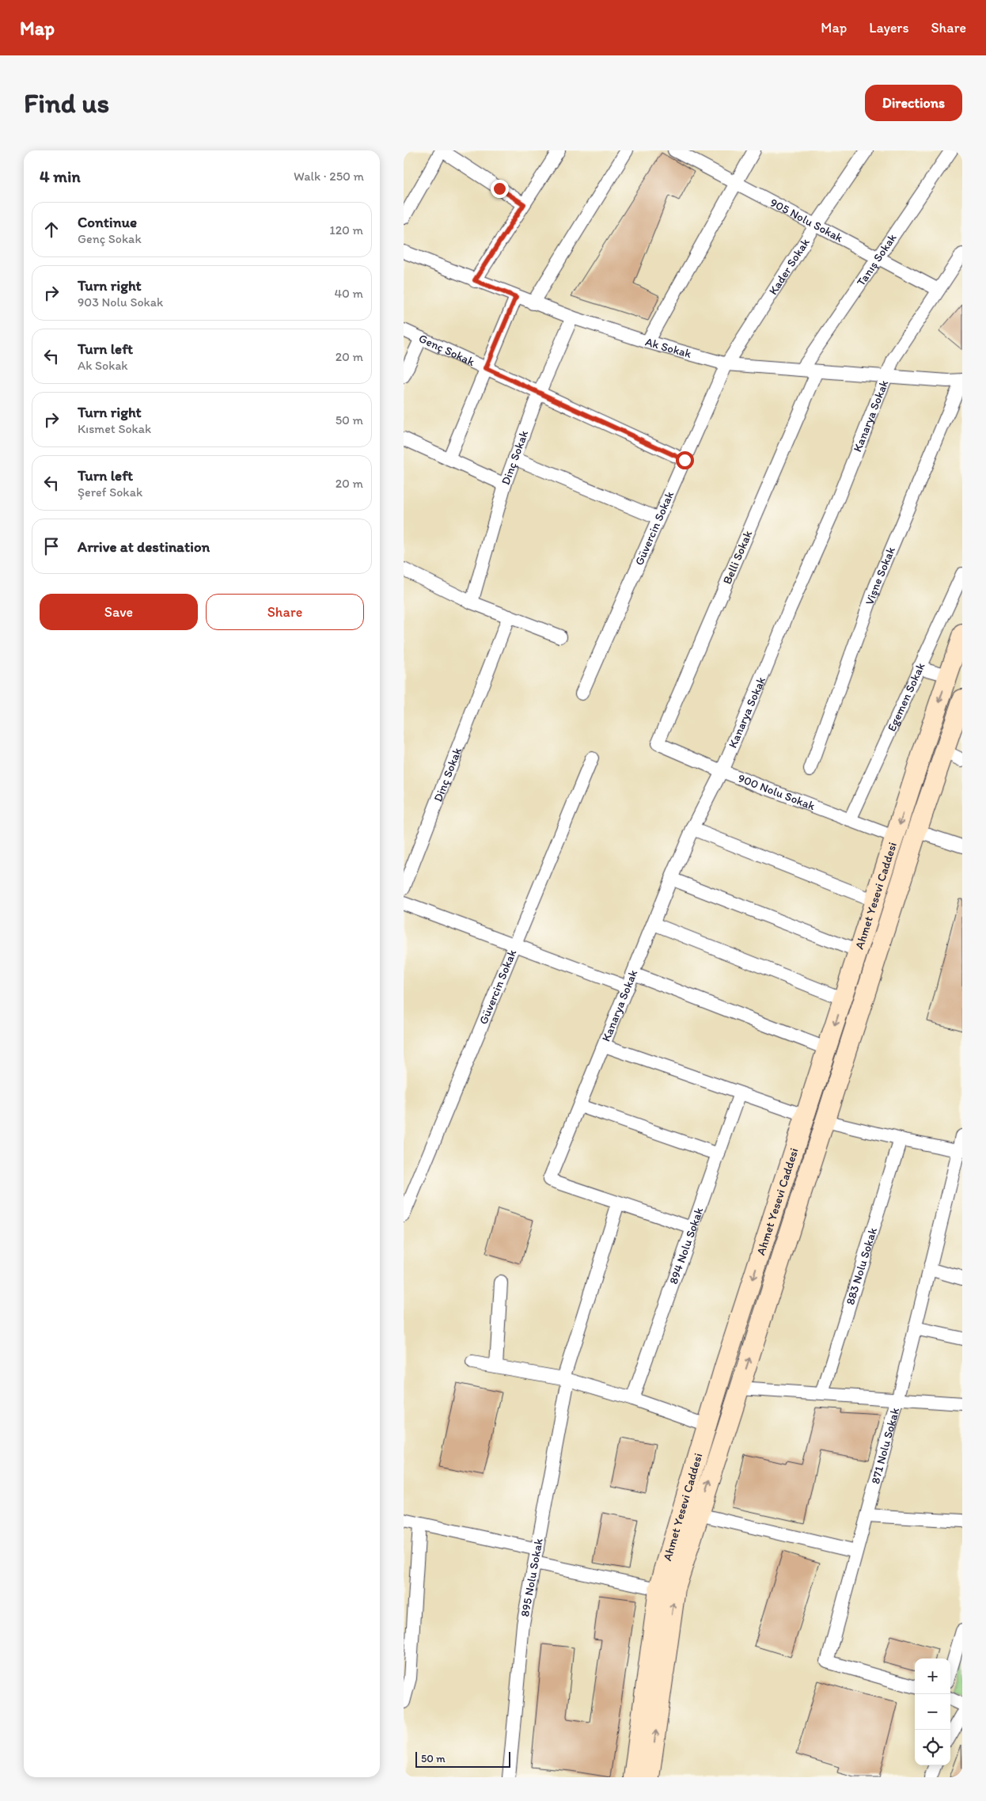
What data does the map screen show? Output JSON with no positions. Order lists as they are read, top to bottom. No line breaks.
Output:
{"streets":{"main road":["Ahmet Yesevi Caddesi"],"street":["905 Nolu Sokak","Tanış Sokak","Kader Sokak","Ak Sokak","Genç Sokak","Kanarya Sokak","Dinç Sokak","Güvercin Sokak","Belli Sokak","Vişne Sokak","Egemen Sokak","900 Nolu Sokak","894 Nolu Sokak","883 Nolu Sokak","871 Nolu Sokak","895 Nolu Sokak"]},"crossings":[["905 Nolu Sokak","Tanış Sokak"],["905 Nolu Sokak","Kader Sokak"],["905 Nolu Sokak","Kanarya Sokak"],["Tanış Sokak","Ak Sokak"],["Kader Sokak","Ak Sokak"],["Kader Sokak","Güvercin Sokak"],["Ak Sokak","Kanarya Sokak"],["Ak Sokak","Dinç Sokak"],["Ak Sokak","Güvercin Sokak"],["Ak Sokak","Belli Sokak"],["Ak Sokak","Vişne Sokak"],["Genç Sokak","Dinç Sokak"],["Genç Sokak","Güvercin Sokak"],["Kanarya Sokak","900 Nolu Sokak"],["Kanarya Sokak","895 Nolu Sokak"],["Belli Sokak","900 Nolu Sokak"],["Egemen Sokak","900 Nolu Sokak"],["900 Nolu Sokak","Ahmet Yesevi Caddesi"]],"scale_bar":"50 m","page":{"header":"Map","nav":["Map","Layers","Share"],"buttons":["Directions",["Save","Share"]],"title":"Find us","heading":["4 min","Walk · 250 m"],"list":[["Continue","Genç Sokak","120 m"],["Turn right","903 Nolu Sokak","40 m"],["Turn left","Ak Sokak","20 m"],["Turn right","Kısmet Sokak","50 m"],["Turn left","Şeref Sokak","20 m"],"Arrive at destination"],"map_buttons":["+","−"],"scale":"50 m"}}
